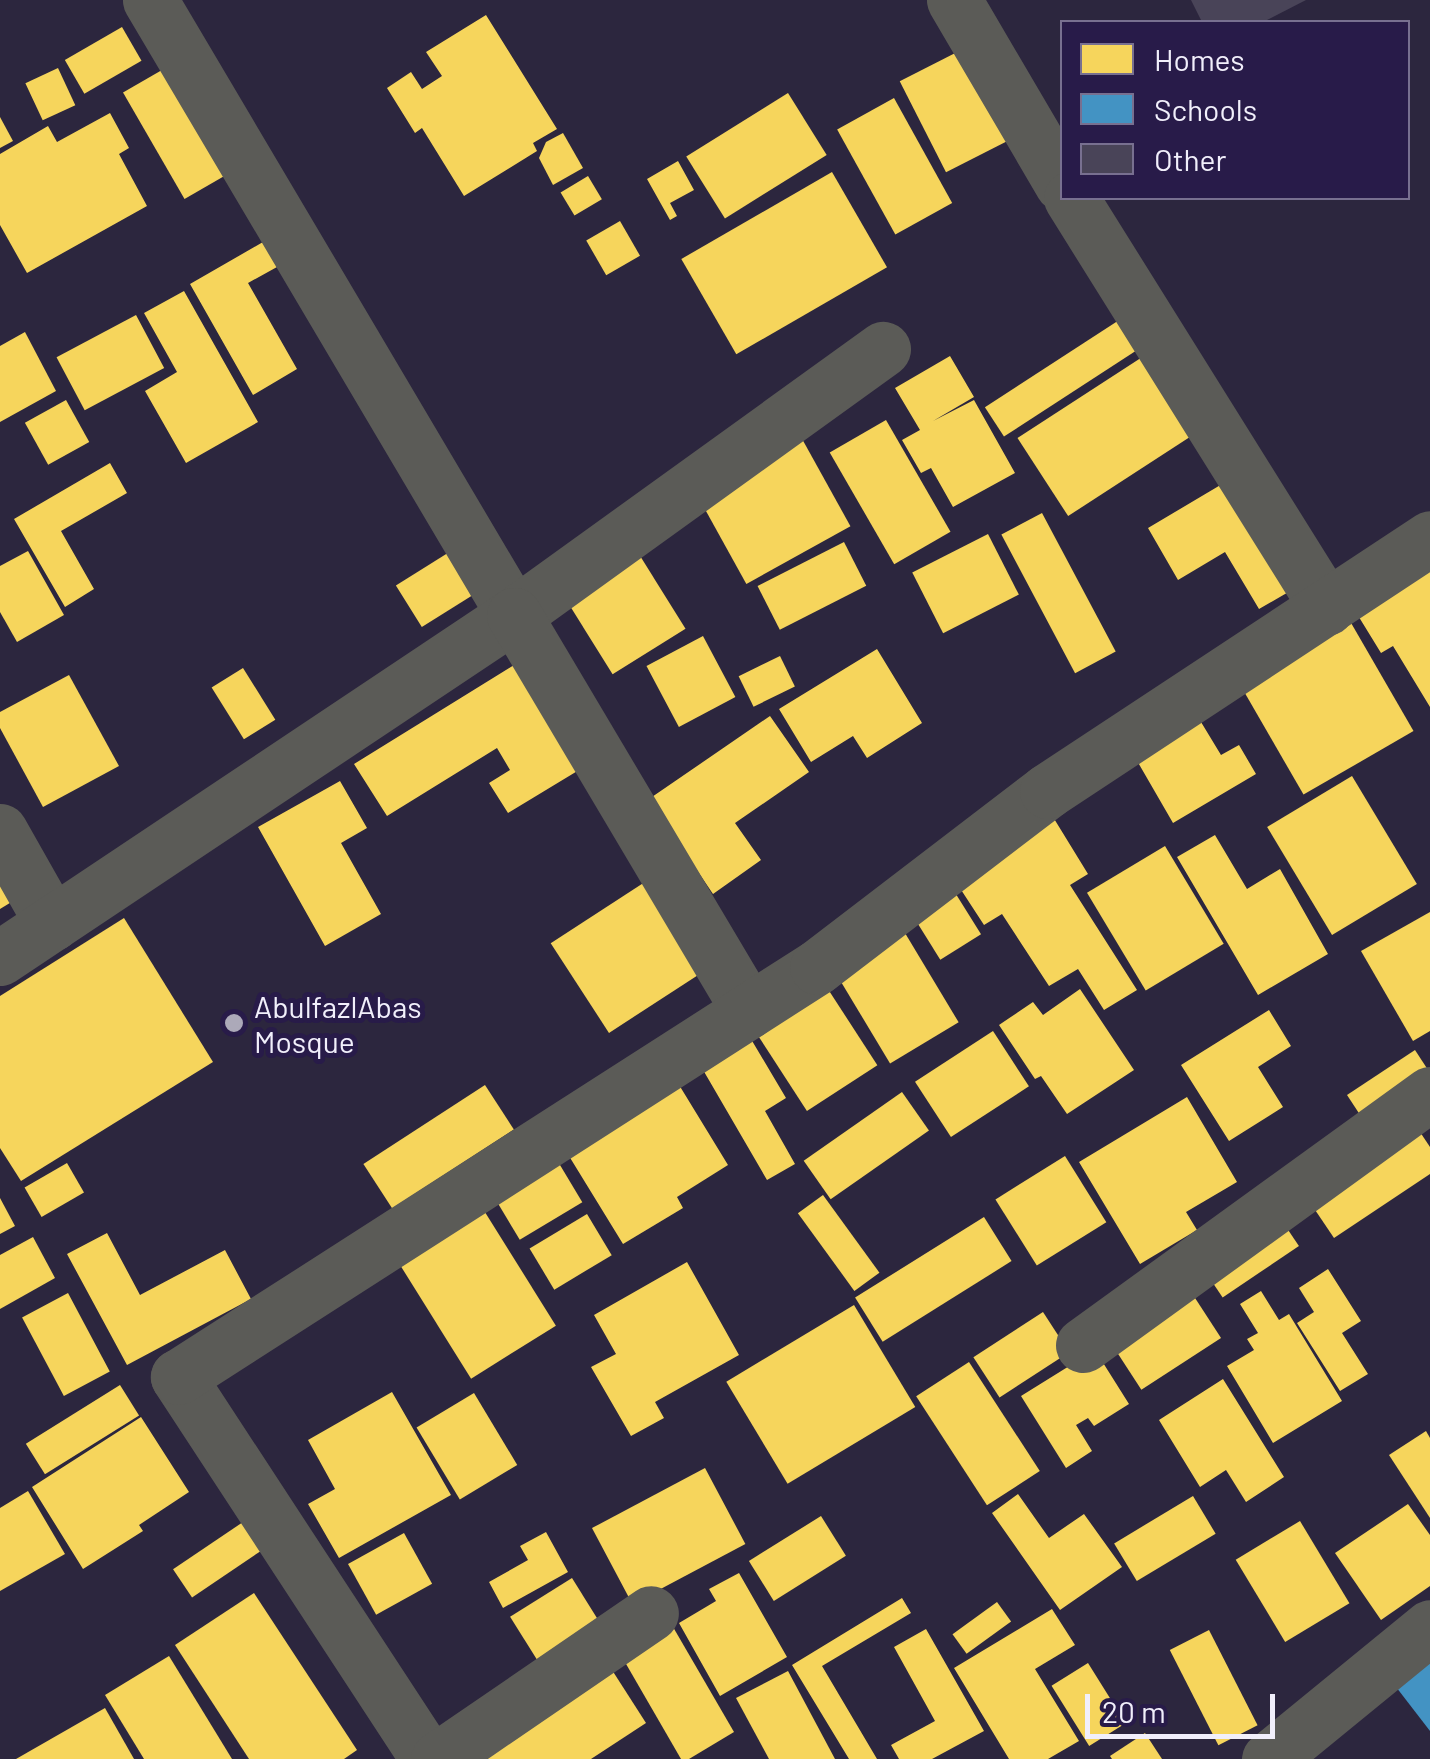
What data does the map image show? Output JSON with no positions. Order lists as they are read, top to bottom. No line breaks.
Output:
{"places":["AbulfazlAbas Mosque"],"legend":["Homes","Schools","Other"],"scale_bar":"20 m"}
